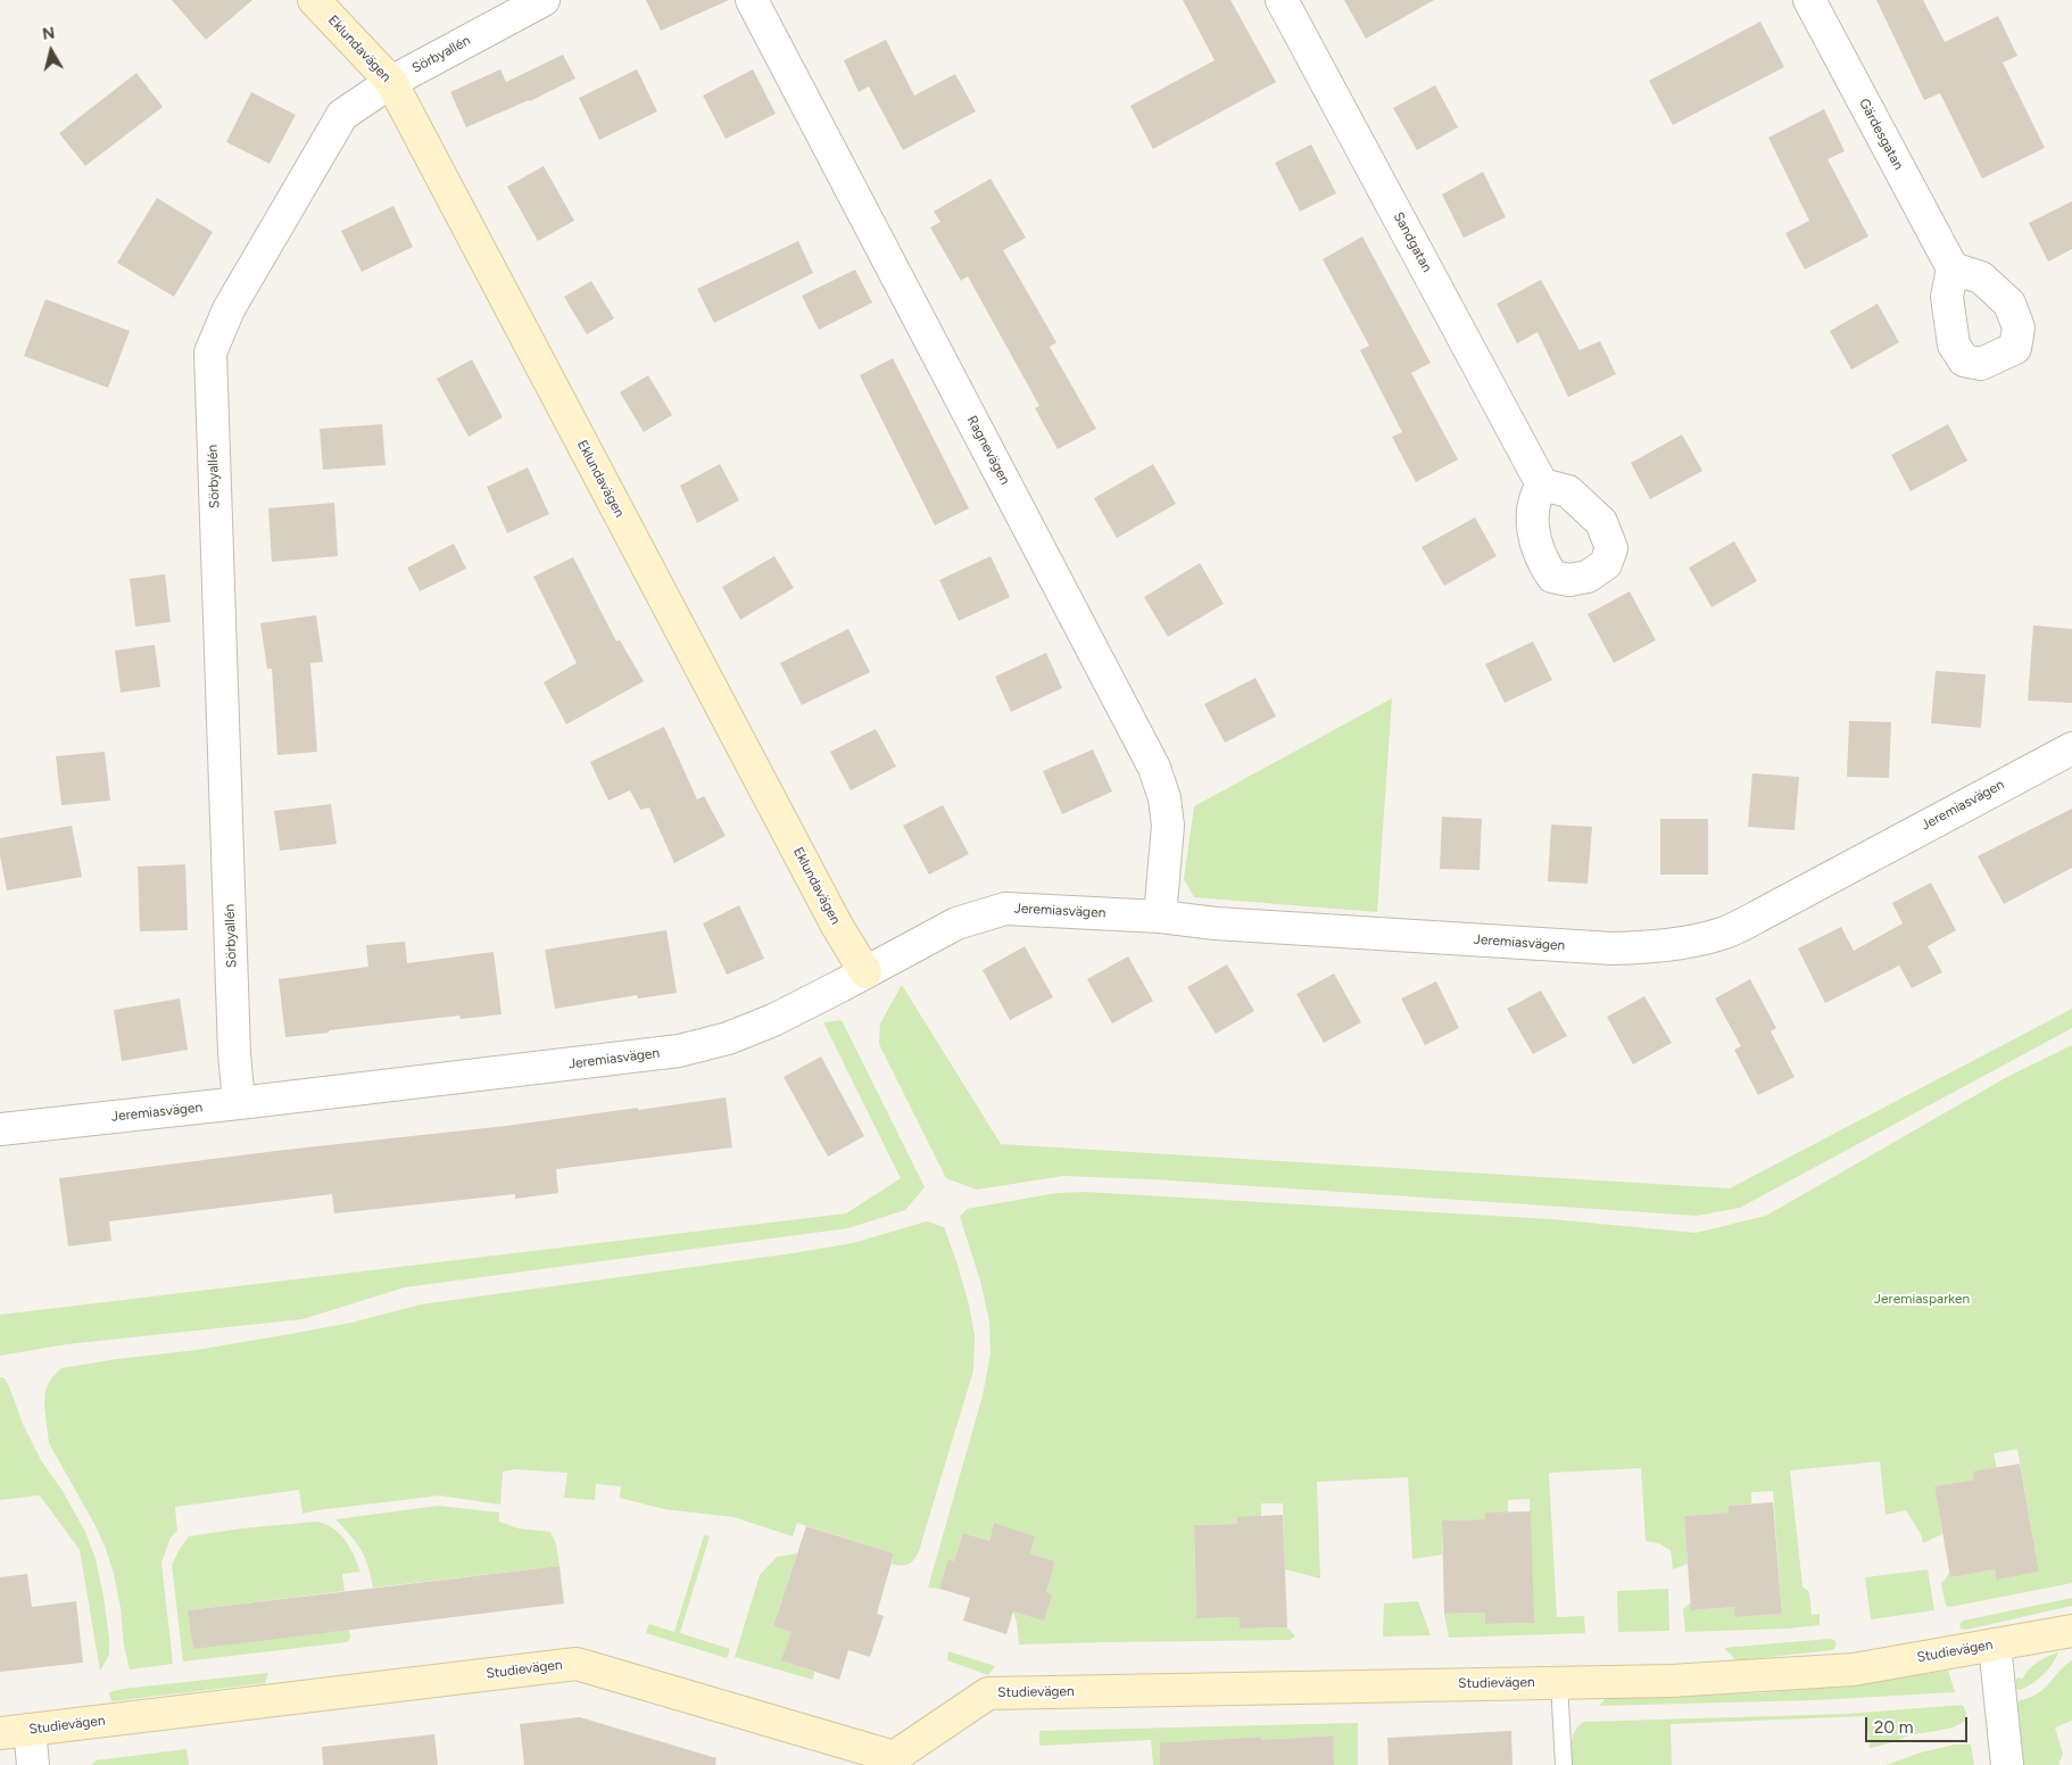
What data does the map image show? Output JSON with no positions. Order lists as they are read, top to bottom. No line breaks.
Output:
{"streets":{"street":["Eklundavägen","Sörbyallén","Gärdesgatan","Sandgatan","Ragnevägen","Jeremiasvägen","Studievägen"]},"crossings":[["Eklundavägen","Sörbyallén"],["Eklundavägen","Jeremiasvägen"],["Sörbyallén","Jeremiasvägen"],["Ragnevägen","Jeremiasvägen"]],"parks":["Jeremiasparken"],"scale_bar":"20 m","north":"top"}
